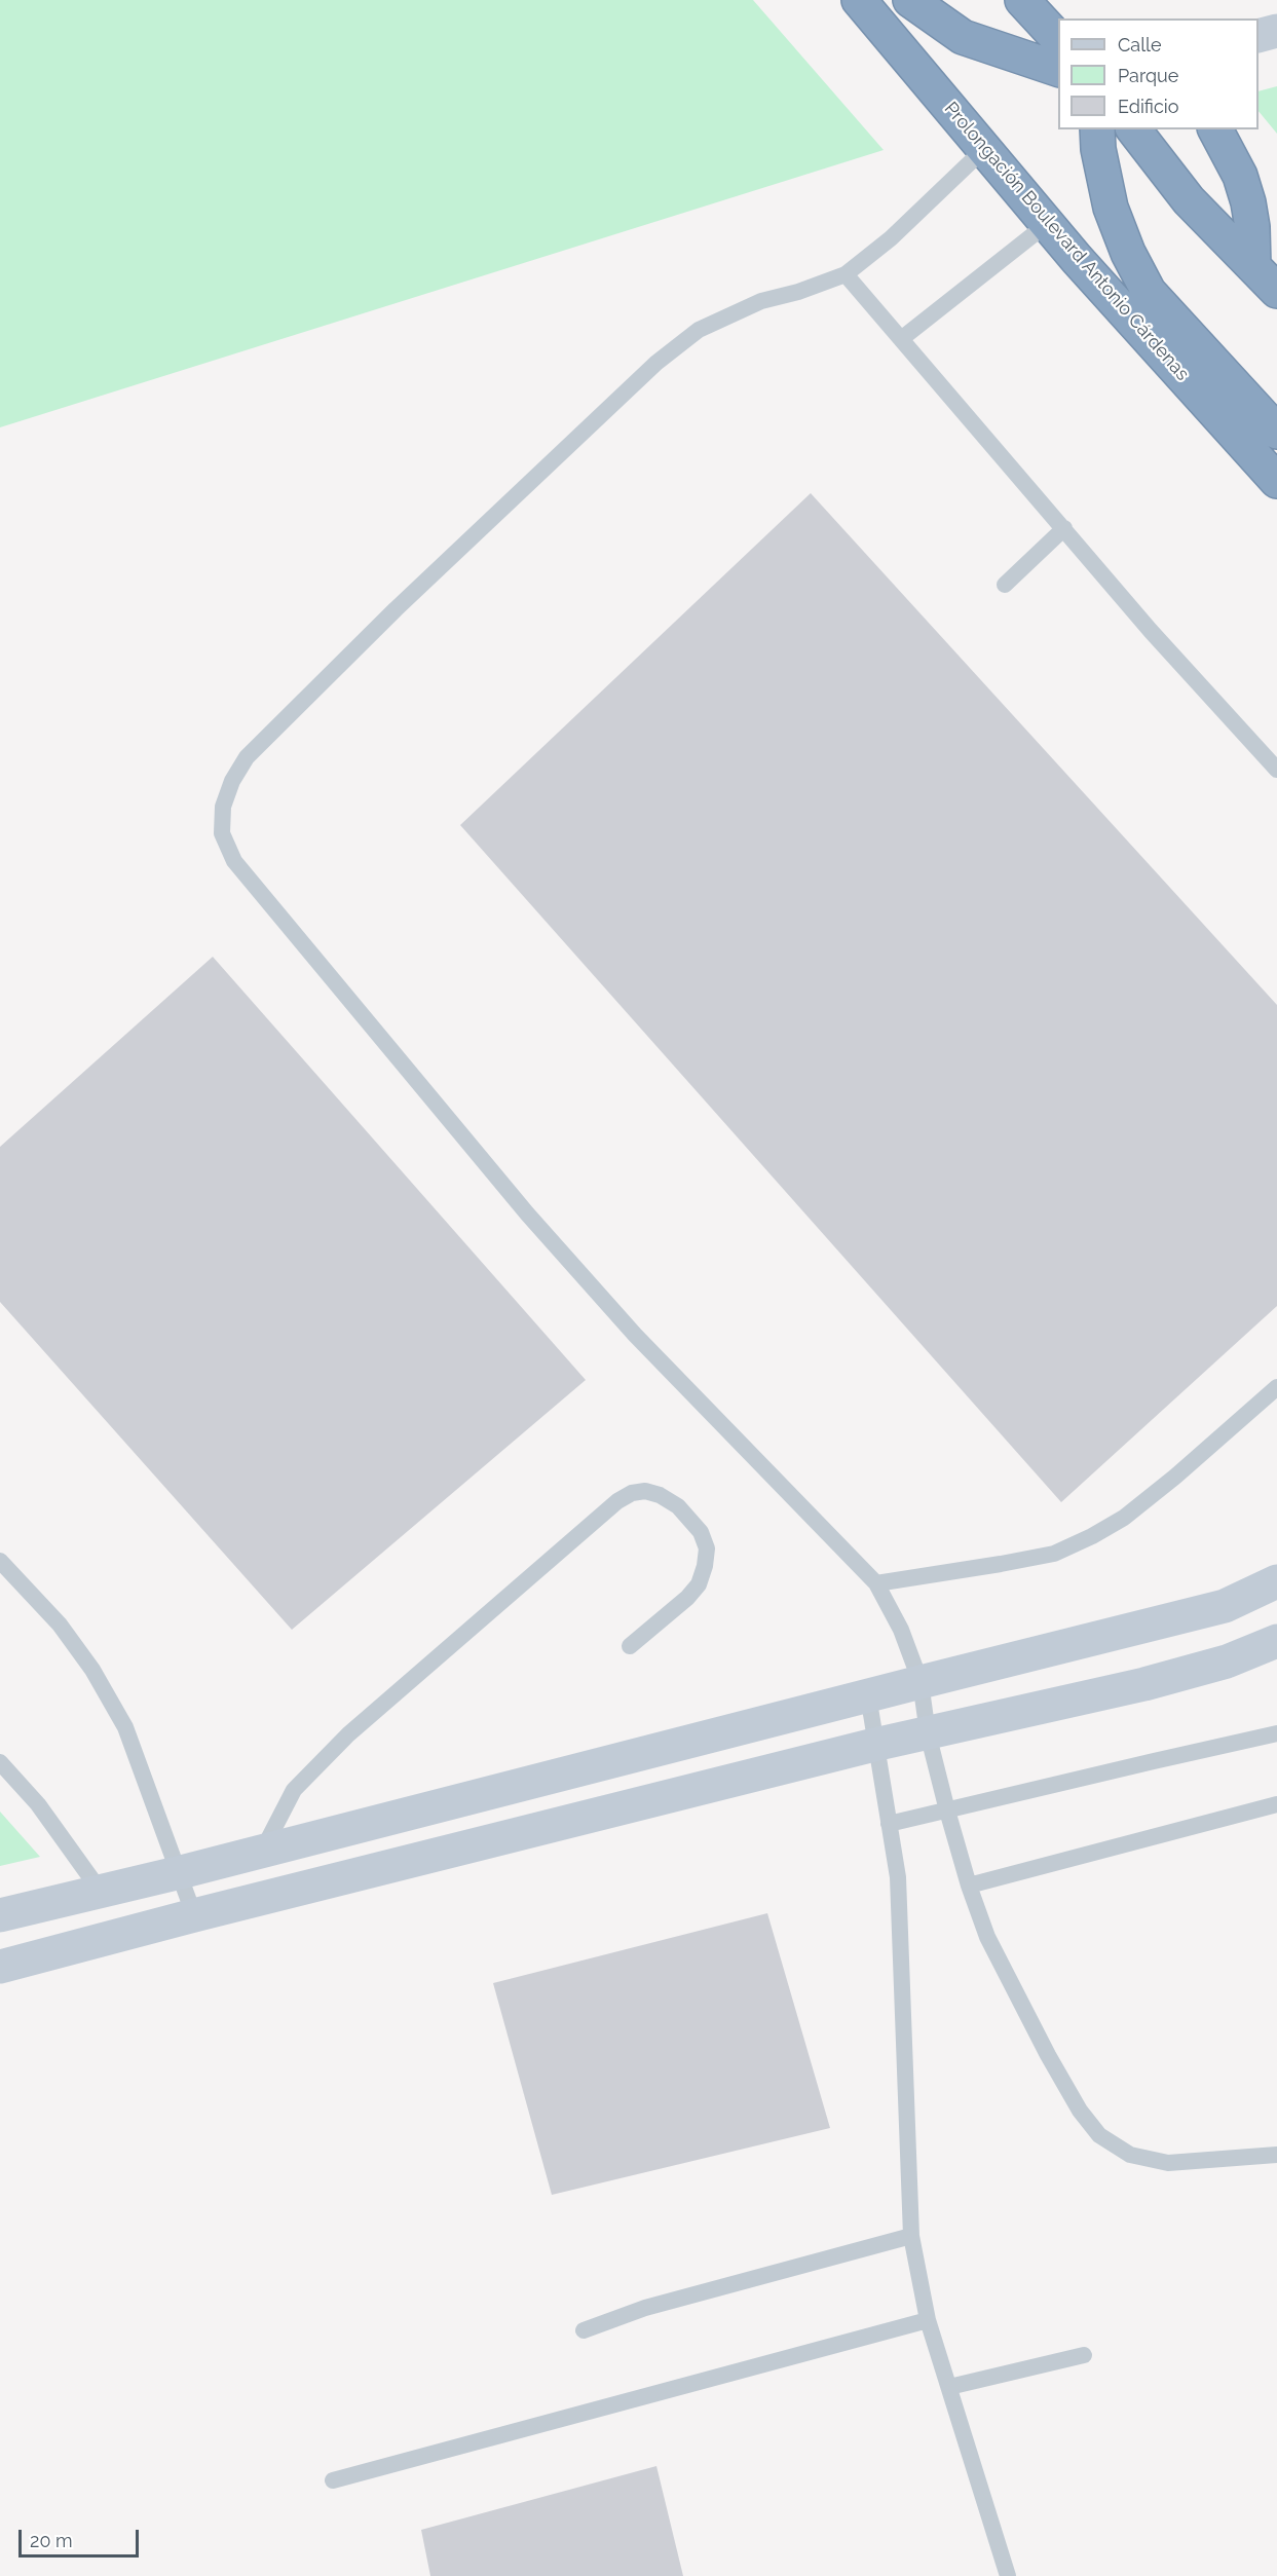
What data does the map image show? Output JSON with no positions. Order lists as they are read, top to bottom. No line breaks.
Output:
{"streets":{"highway":["Prolongación Boulevard Antonio Cárdenas"]},"legend":["Calle","Parque","Edificio"],"scale_bar":"20 m"}
